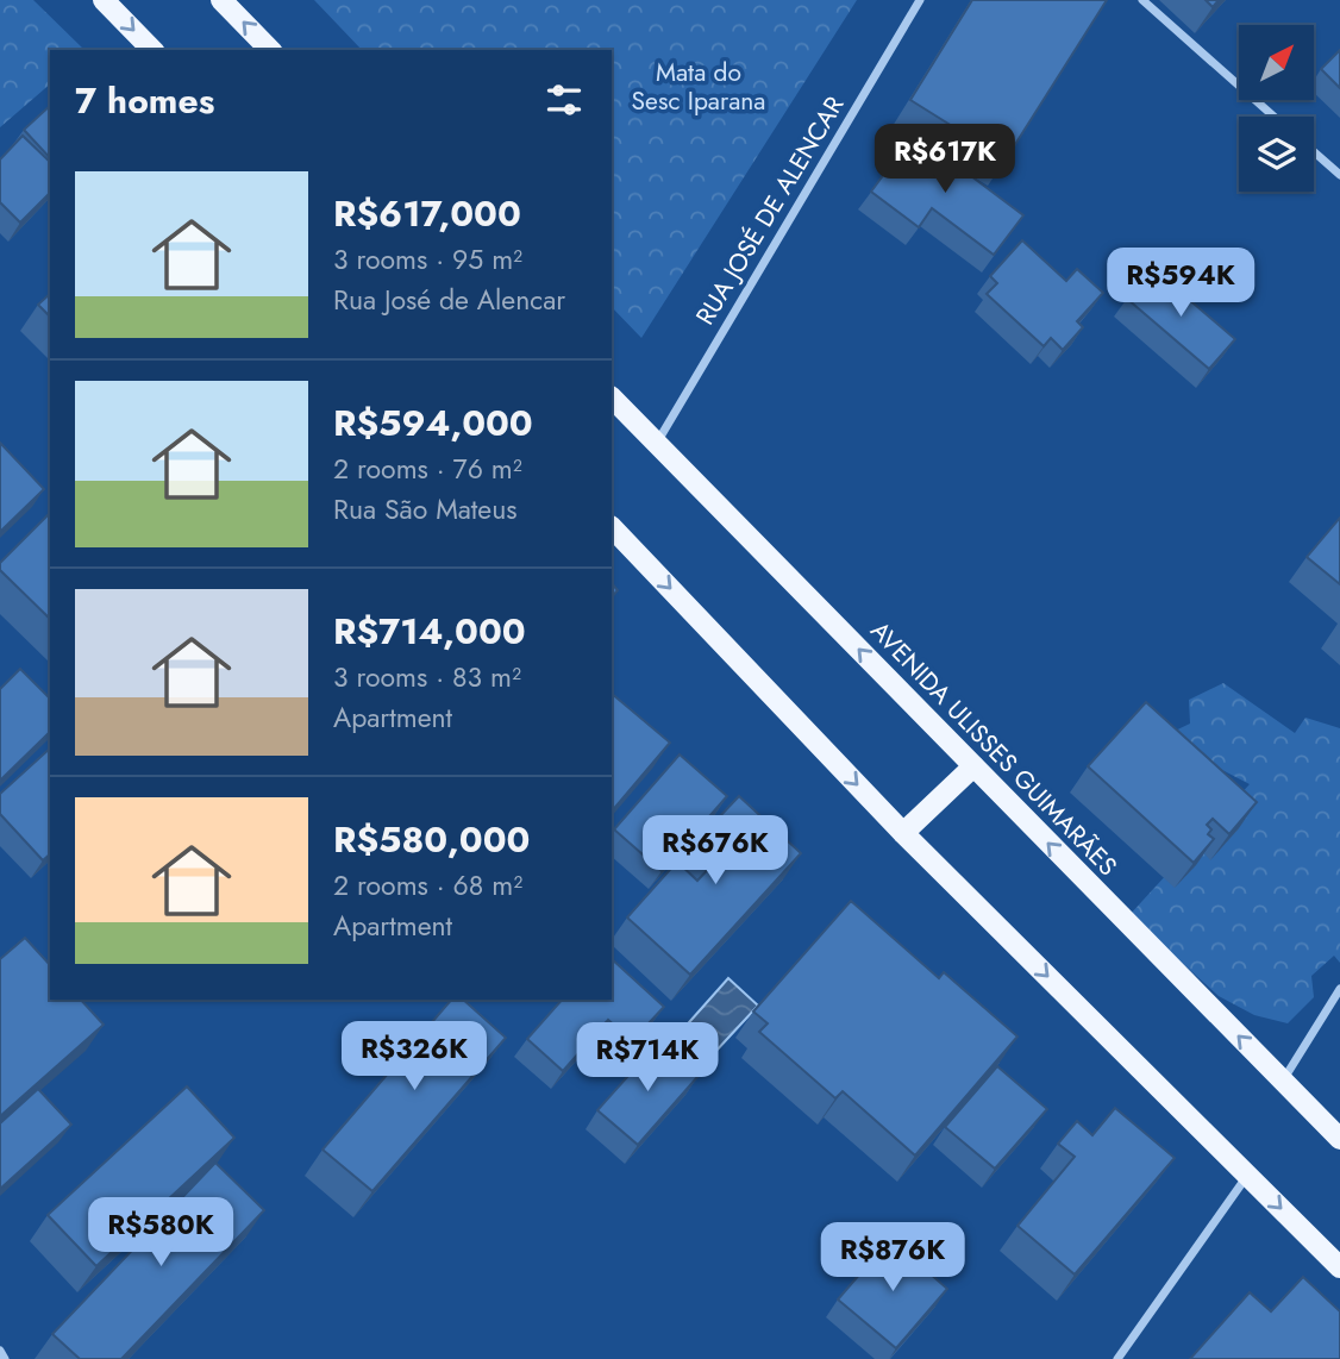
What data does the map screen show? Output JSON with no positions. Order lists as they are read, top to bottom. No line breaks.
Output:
{"streets":{"main road":["AVENIDA ULISSES GUIMARÃES"],"street":["RUA JOSÉ DE ALENCAR"]},"crossings":[["RUA JOSÉ DE ALENCAR","AVENIDA ULISSES GUIMARÃES"]],"parks":["Mata do Sesc Iparana"],"north":"top right","page":{"heading":"7 homes","price":["R$617K","R$594K","R$676K","R$326K","R$714K","R$580K","R$876K"],"list":[{"name":"R$617,000","note":"3 rooms · 95 m² · Rua José de Alencar"},{"name":"R$594,000","note":"2 rooms · 76 m² · Rua São Mateus"},{"name":"R$714,000","note":"3 rooms · 83 m² · Apartment"},{"name":"R$580,000","note":"2 rooms · 68 m² · Apartment"}]}}
